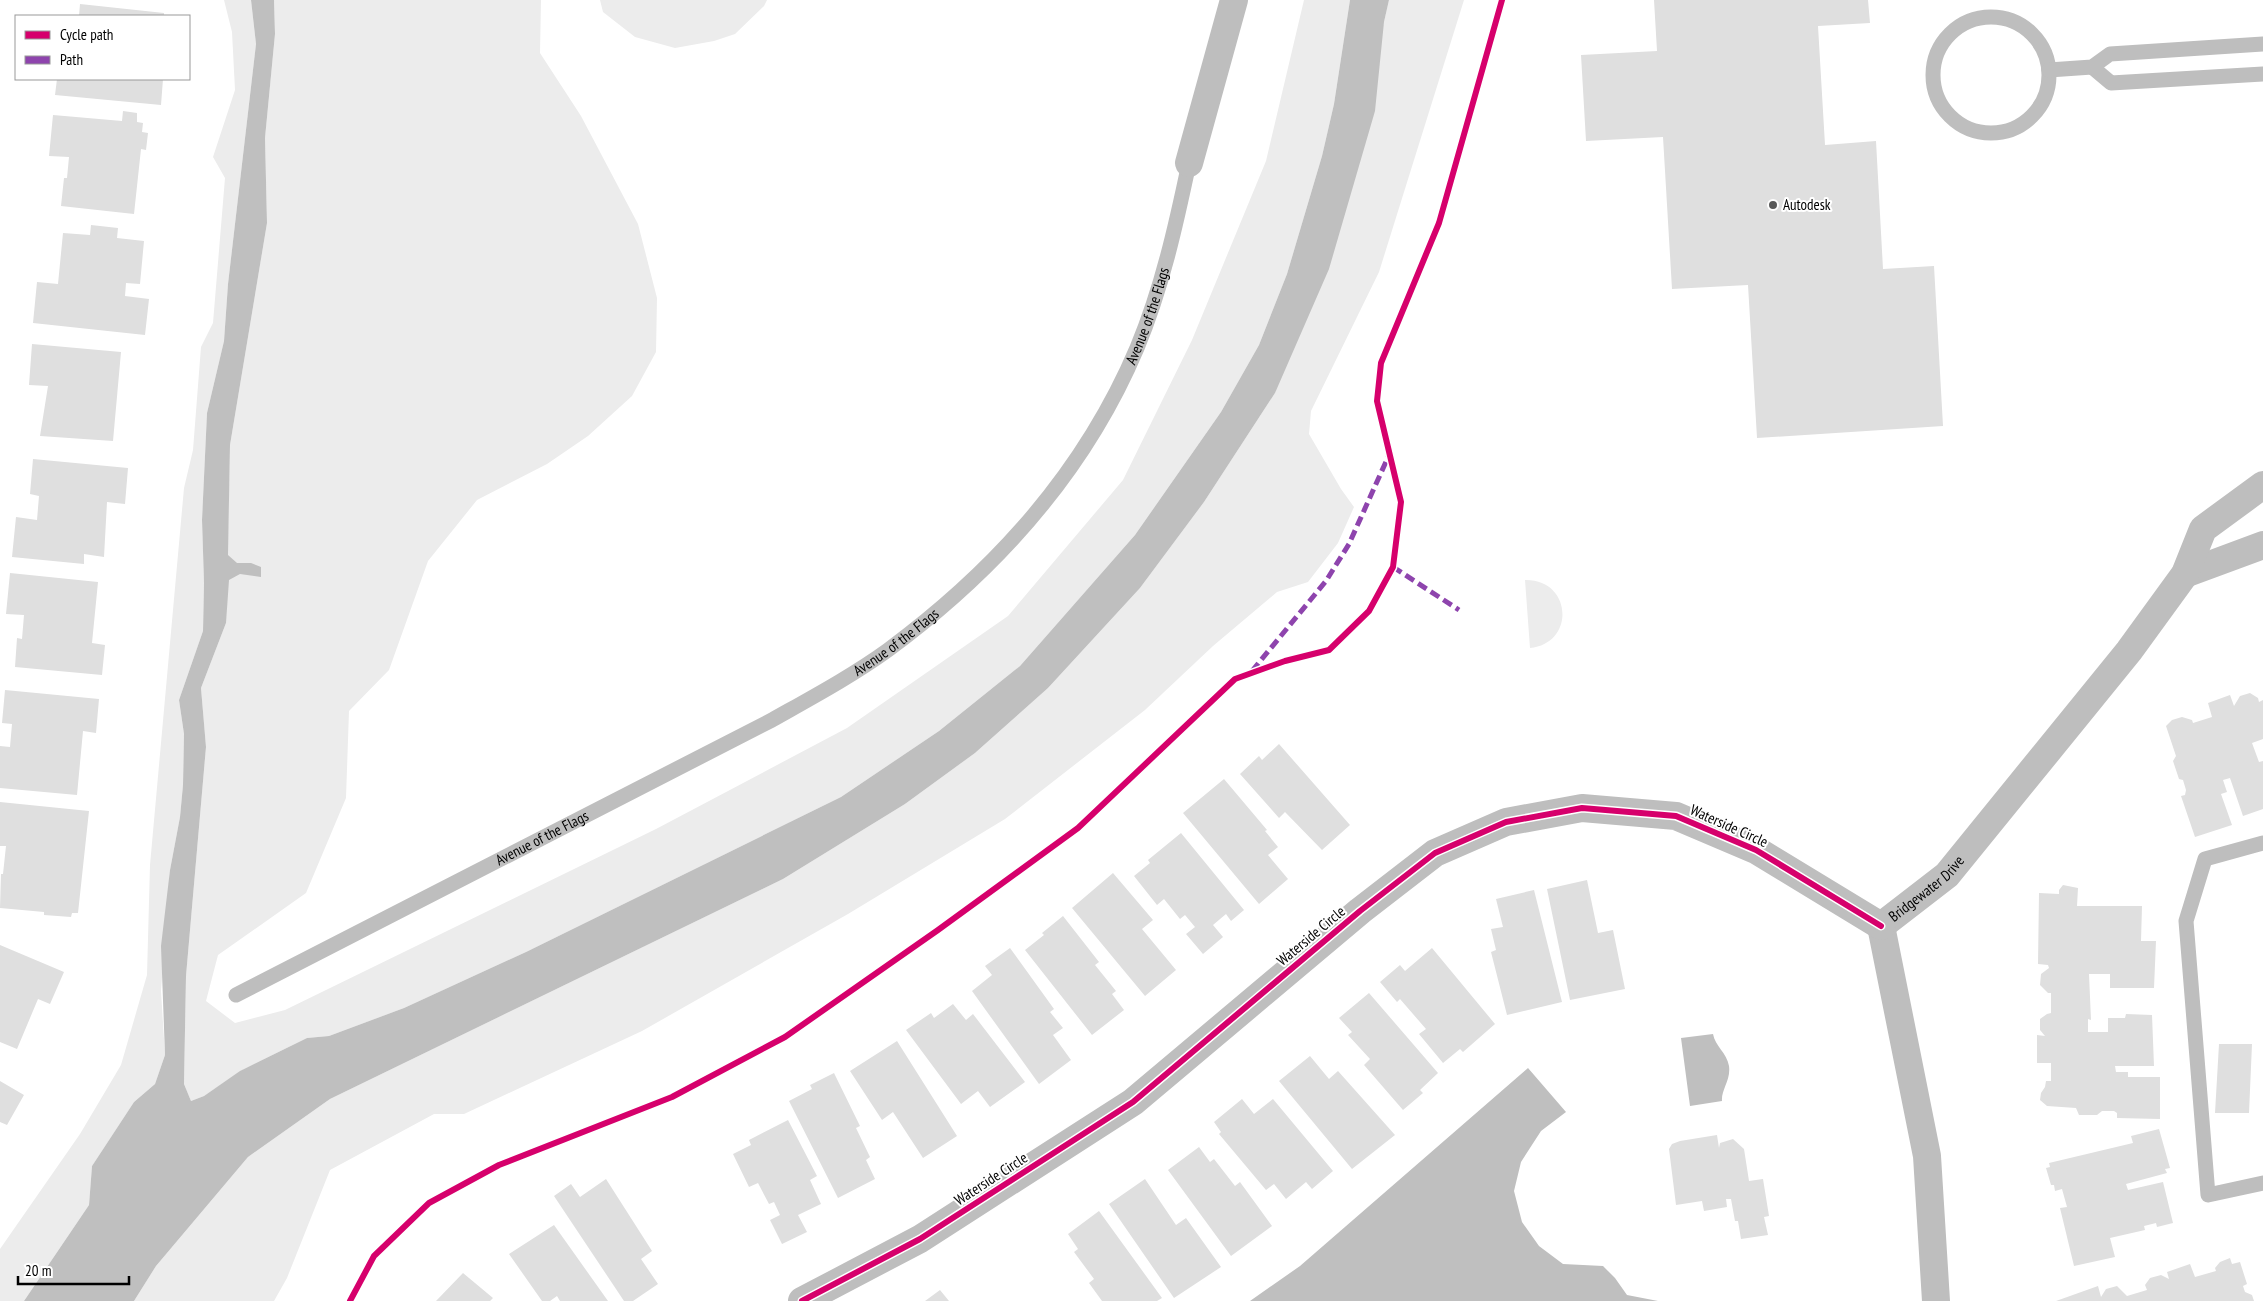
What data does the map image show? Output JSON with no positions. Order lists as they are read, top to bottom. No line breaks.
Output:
{"streets":{"street":["Avenue of the Flags","Waterside Circle","Bridgewater Drive"]},"crossings":[["Waterside Circle","Bridgewater Drive"]],"places":["Autodesk"],"legend":["Cycle path","Path"],"scale_bar":"20 m"}
